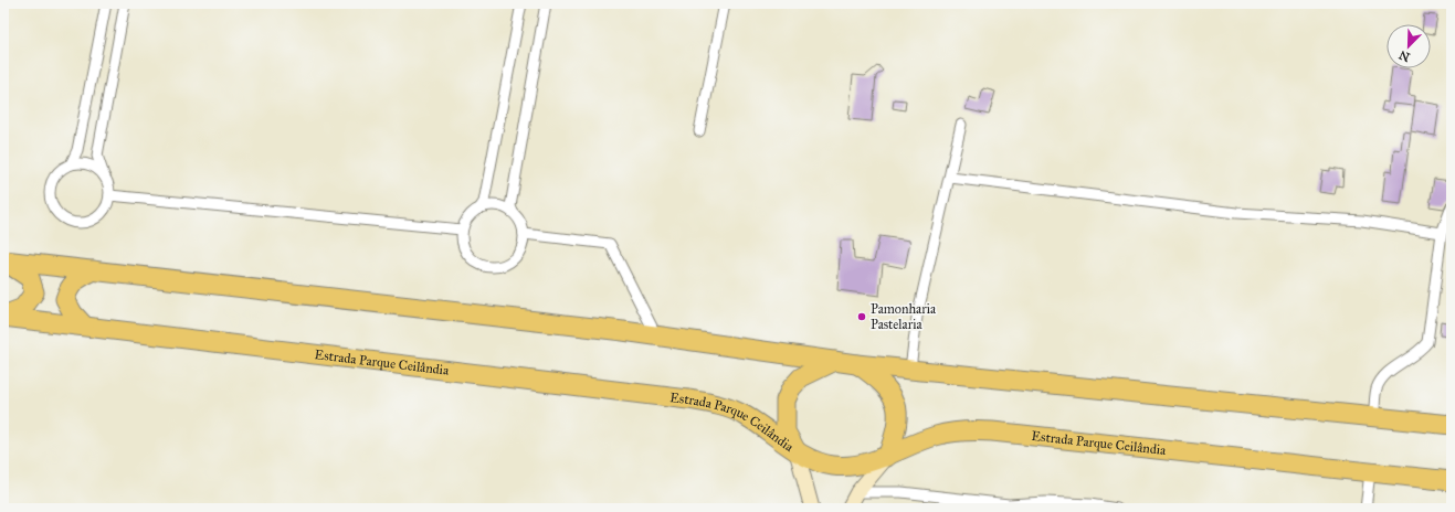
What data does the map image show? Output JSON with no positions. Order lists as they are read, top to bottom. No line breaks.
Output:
{"streets":{"highway":["Estrada Parque Ceilândia"]},"places":["Pamonharia Pastelaria"],"north":"bottom left"}
